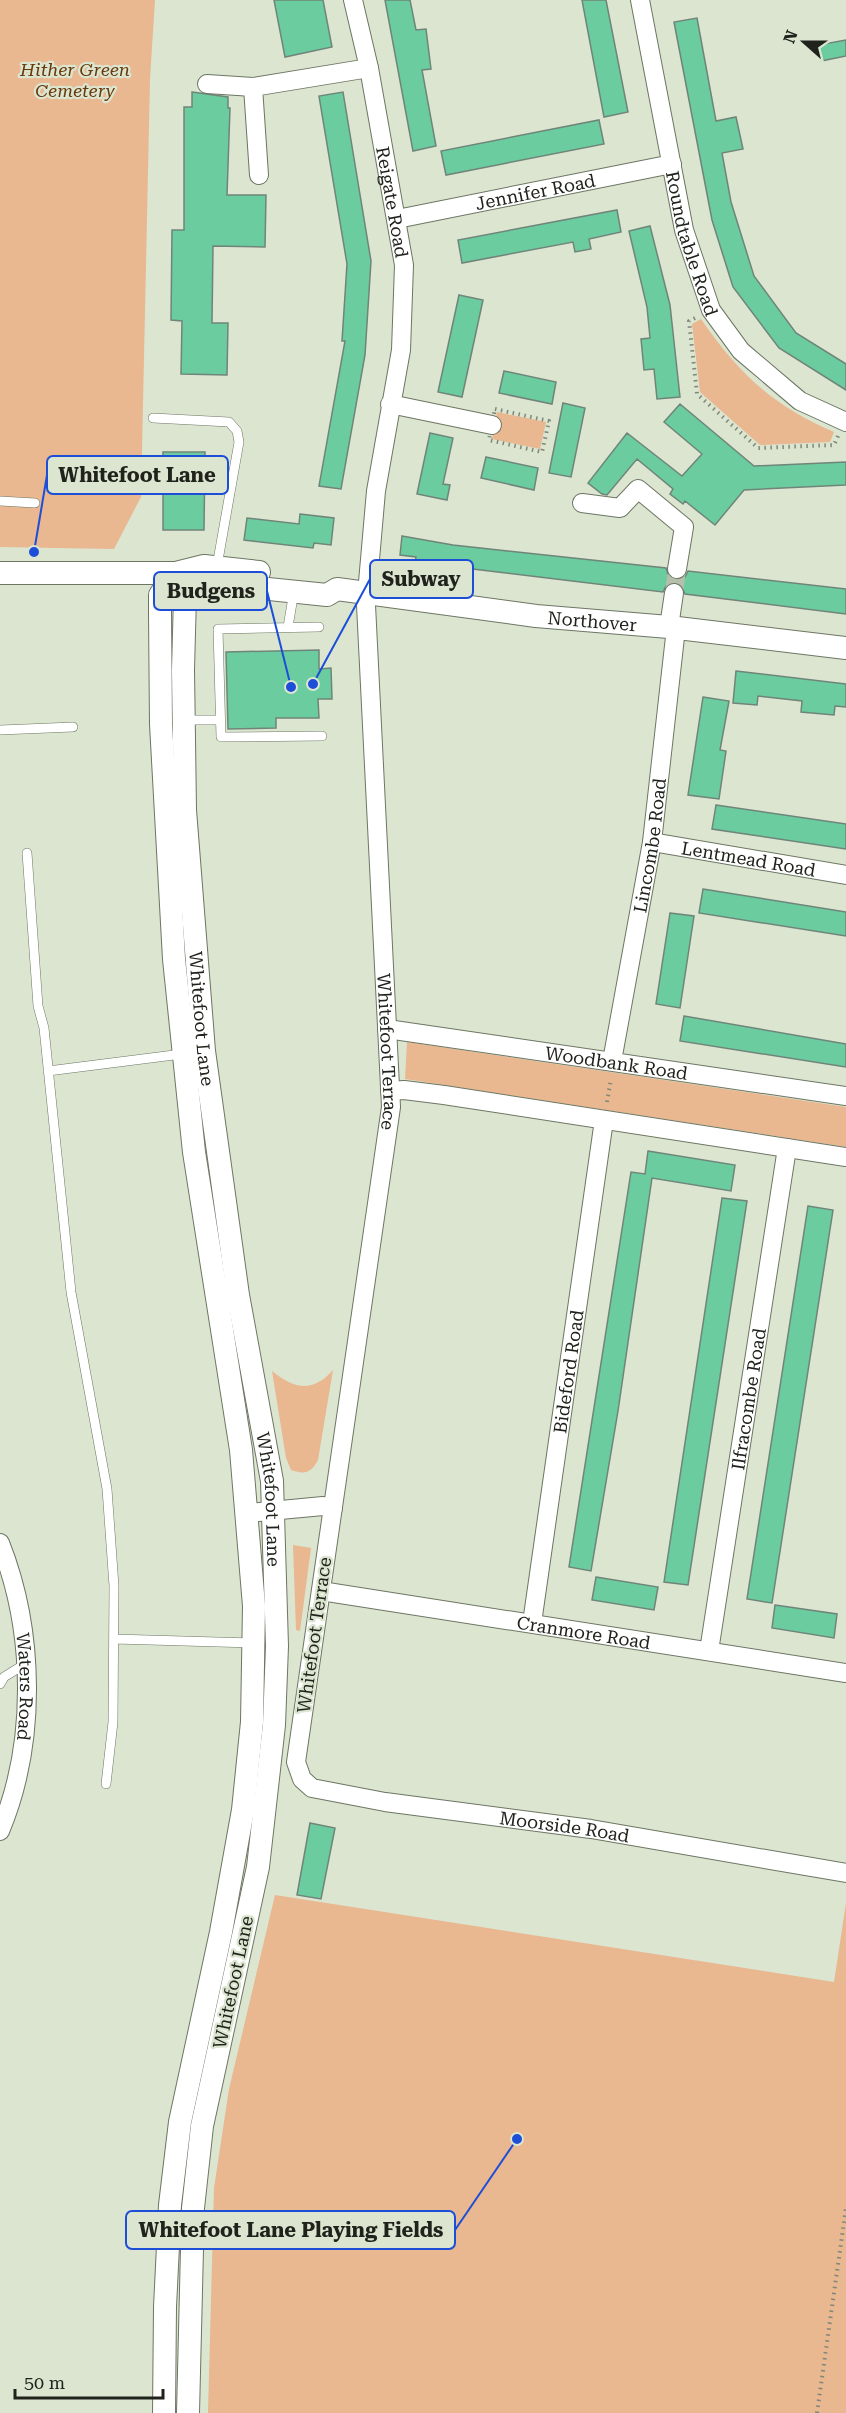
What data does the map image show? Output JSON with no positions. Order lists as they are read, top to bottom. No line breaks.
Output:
{"streets":{"street":["Jennifer Road","Reigate Road","Roundtable Road","Northover","Lincombe Road","Lentmead Road","Whitefoot Lane","Whitefoot Terrace","Woodbank Road","Bideford Road","Ilfracombe Road","Cranmore Road","Waters Road","Moorside Road"]},"crossings":[["Jennifer Road","Reigate Road"],["Jennifer Road","Roundtable Road"],["Reigate Road","Northover"],["Reigate Road","Whitefoot Terrace"],["Northover","Lincombe Road"],["Northover","Whitefoot Lane"],["Northover","Whitefoot Terrace"],["Lincombe Road","Lentmead Road"],["Lincombe Road","Woodbank Road"],["Whitefoot Terrace","Woodbank Road"],["Whitefoot Terrace","Cranmore Road"],["Whitefoot Terrace","Moorside Road"],["Bideford Road","Cranmore Road"],["Ilfracombe Road","Cranmore Road"]],"parks":["Hither Green Cemetery"],"places":["Whitefoot Lane","Subway","Budgens","Whitefoot Lane Playing Fields"],"scale_bar":"50 m","north":"left"}
